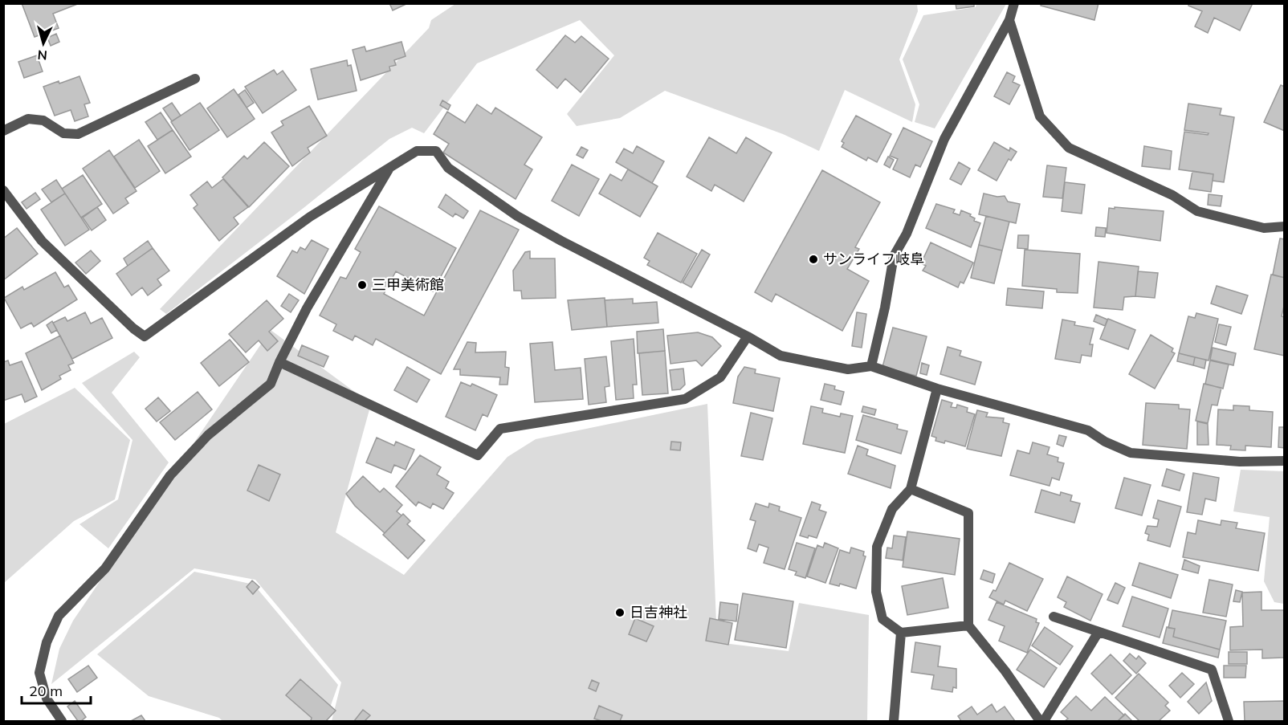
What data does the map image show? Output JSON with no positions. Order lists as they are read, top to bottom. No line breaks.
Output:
{"places":["サンライフ岐阜","三甲美術館","日吉神社"],"scale_bar":"20 m","north":"bottom"}
